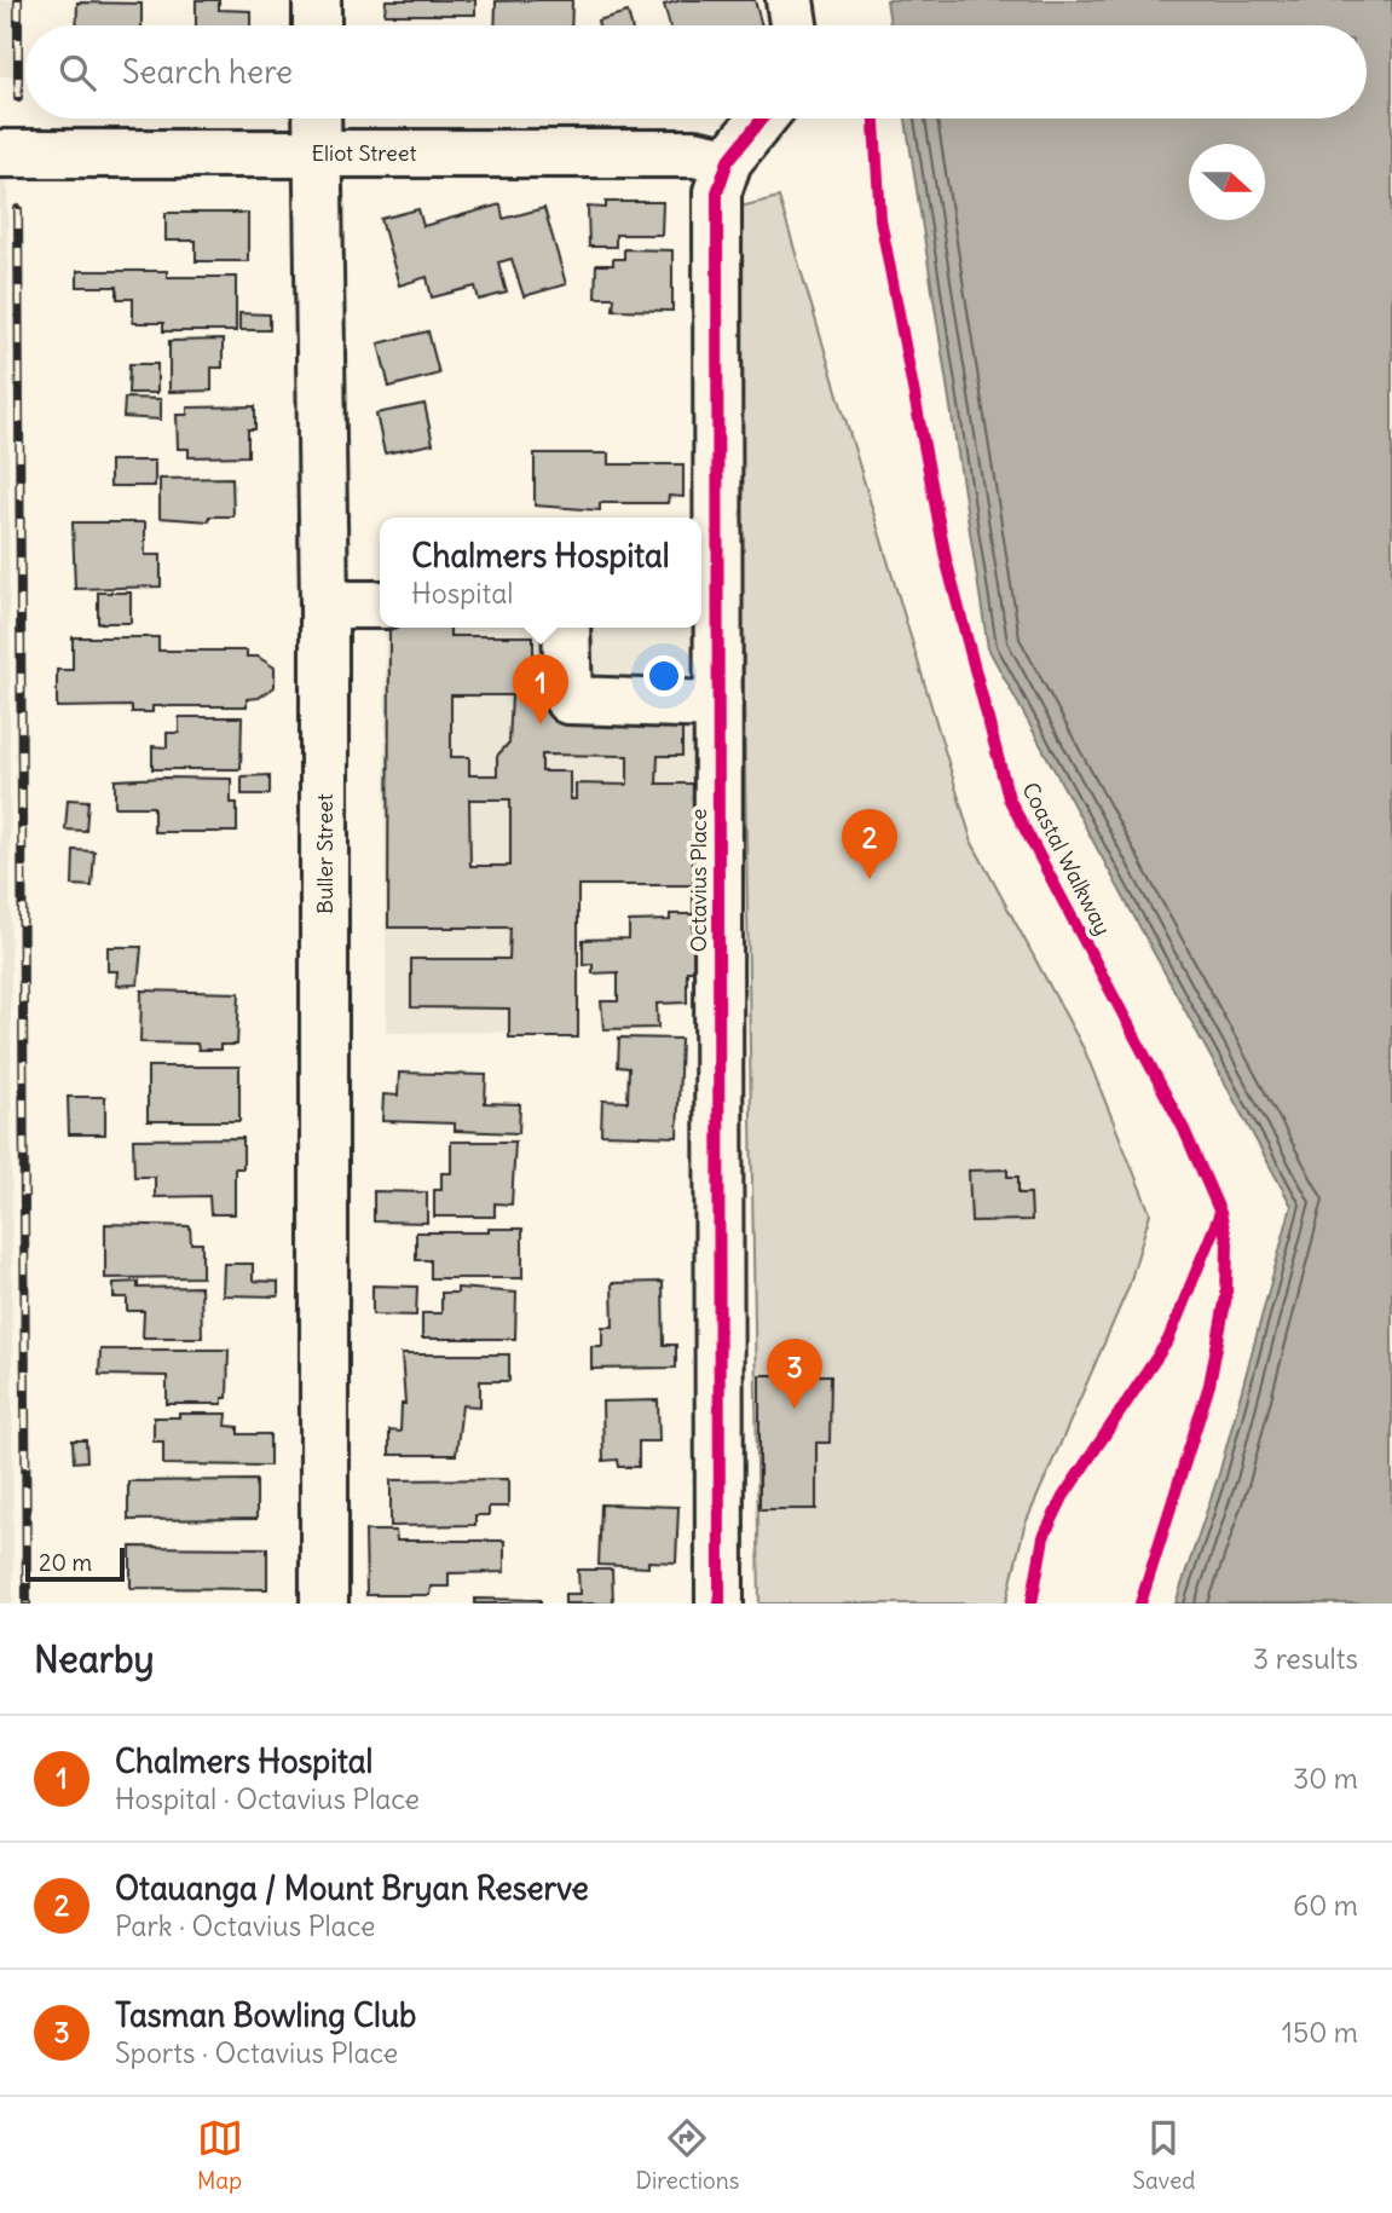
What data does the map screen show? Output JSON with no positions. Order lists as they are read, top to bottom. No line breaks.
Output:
{"streets":{"street":["Eliot Street","Buller Street","Octavius Place"],"cycle path":["Coastal Walkway"]},"crossings":[["Eliot Street","Buller Street"],["Eliot Street","Octavius Place"]],"scale_bar":"20 m","north":"right","page":{"search":"Search here","popup":["Chalmers Hospital","Hospital"],"pins":["1","2","3"],"scale":"20 m","heading":["Nearby","3 results"],"list":[{"mark":"1","name":"Chalmers Hospital","note":"Hospital · Octavius Place","value":"30 m"},{"mark":"2","name":"Otauanga / Mount Bryan Reserve","note":"Park · Octavius Place","value":"60 m"},{"mark":"3","name":"Tasman Bowling Club","note":"Sports · Octavius Place","value":"150 m"}],"nav":["Map","Directions","Saved"]}}
